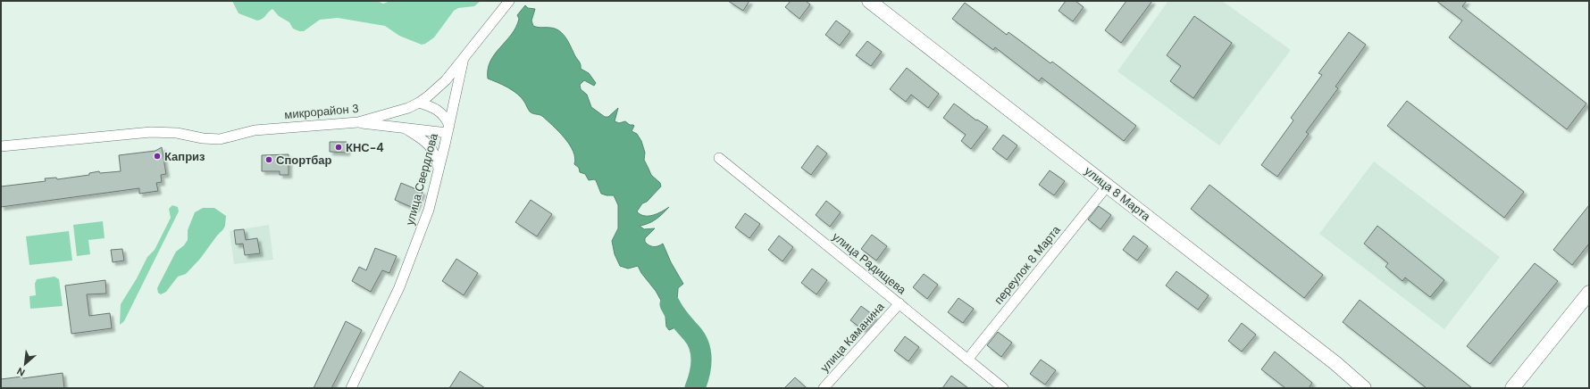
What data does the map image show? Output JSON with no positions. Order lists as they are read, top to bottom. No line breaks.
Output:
{"streets":{"street":["микрорайон 3","улица Свердлова","улица 8 Марта","улица Радищева","переулок 8 Марта","улица Каманина"]},"crossings":[["микрорайон 3","улица Свердлова"],["улица 8 Марта","переулок 8 Марта"],["улица Радищева","переулок 8 Марта"],["улица Радищева","улица Каманина"]],"places":["КНС-4","Каприз","Спортбар"],"north":"bottom left"}
